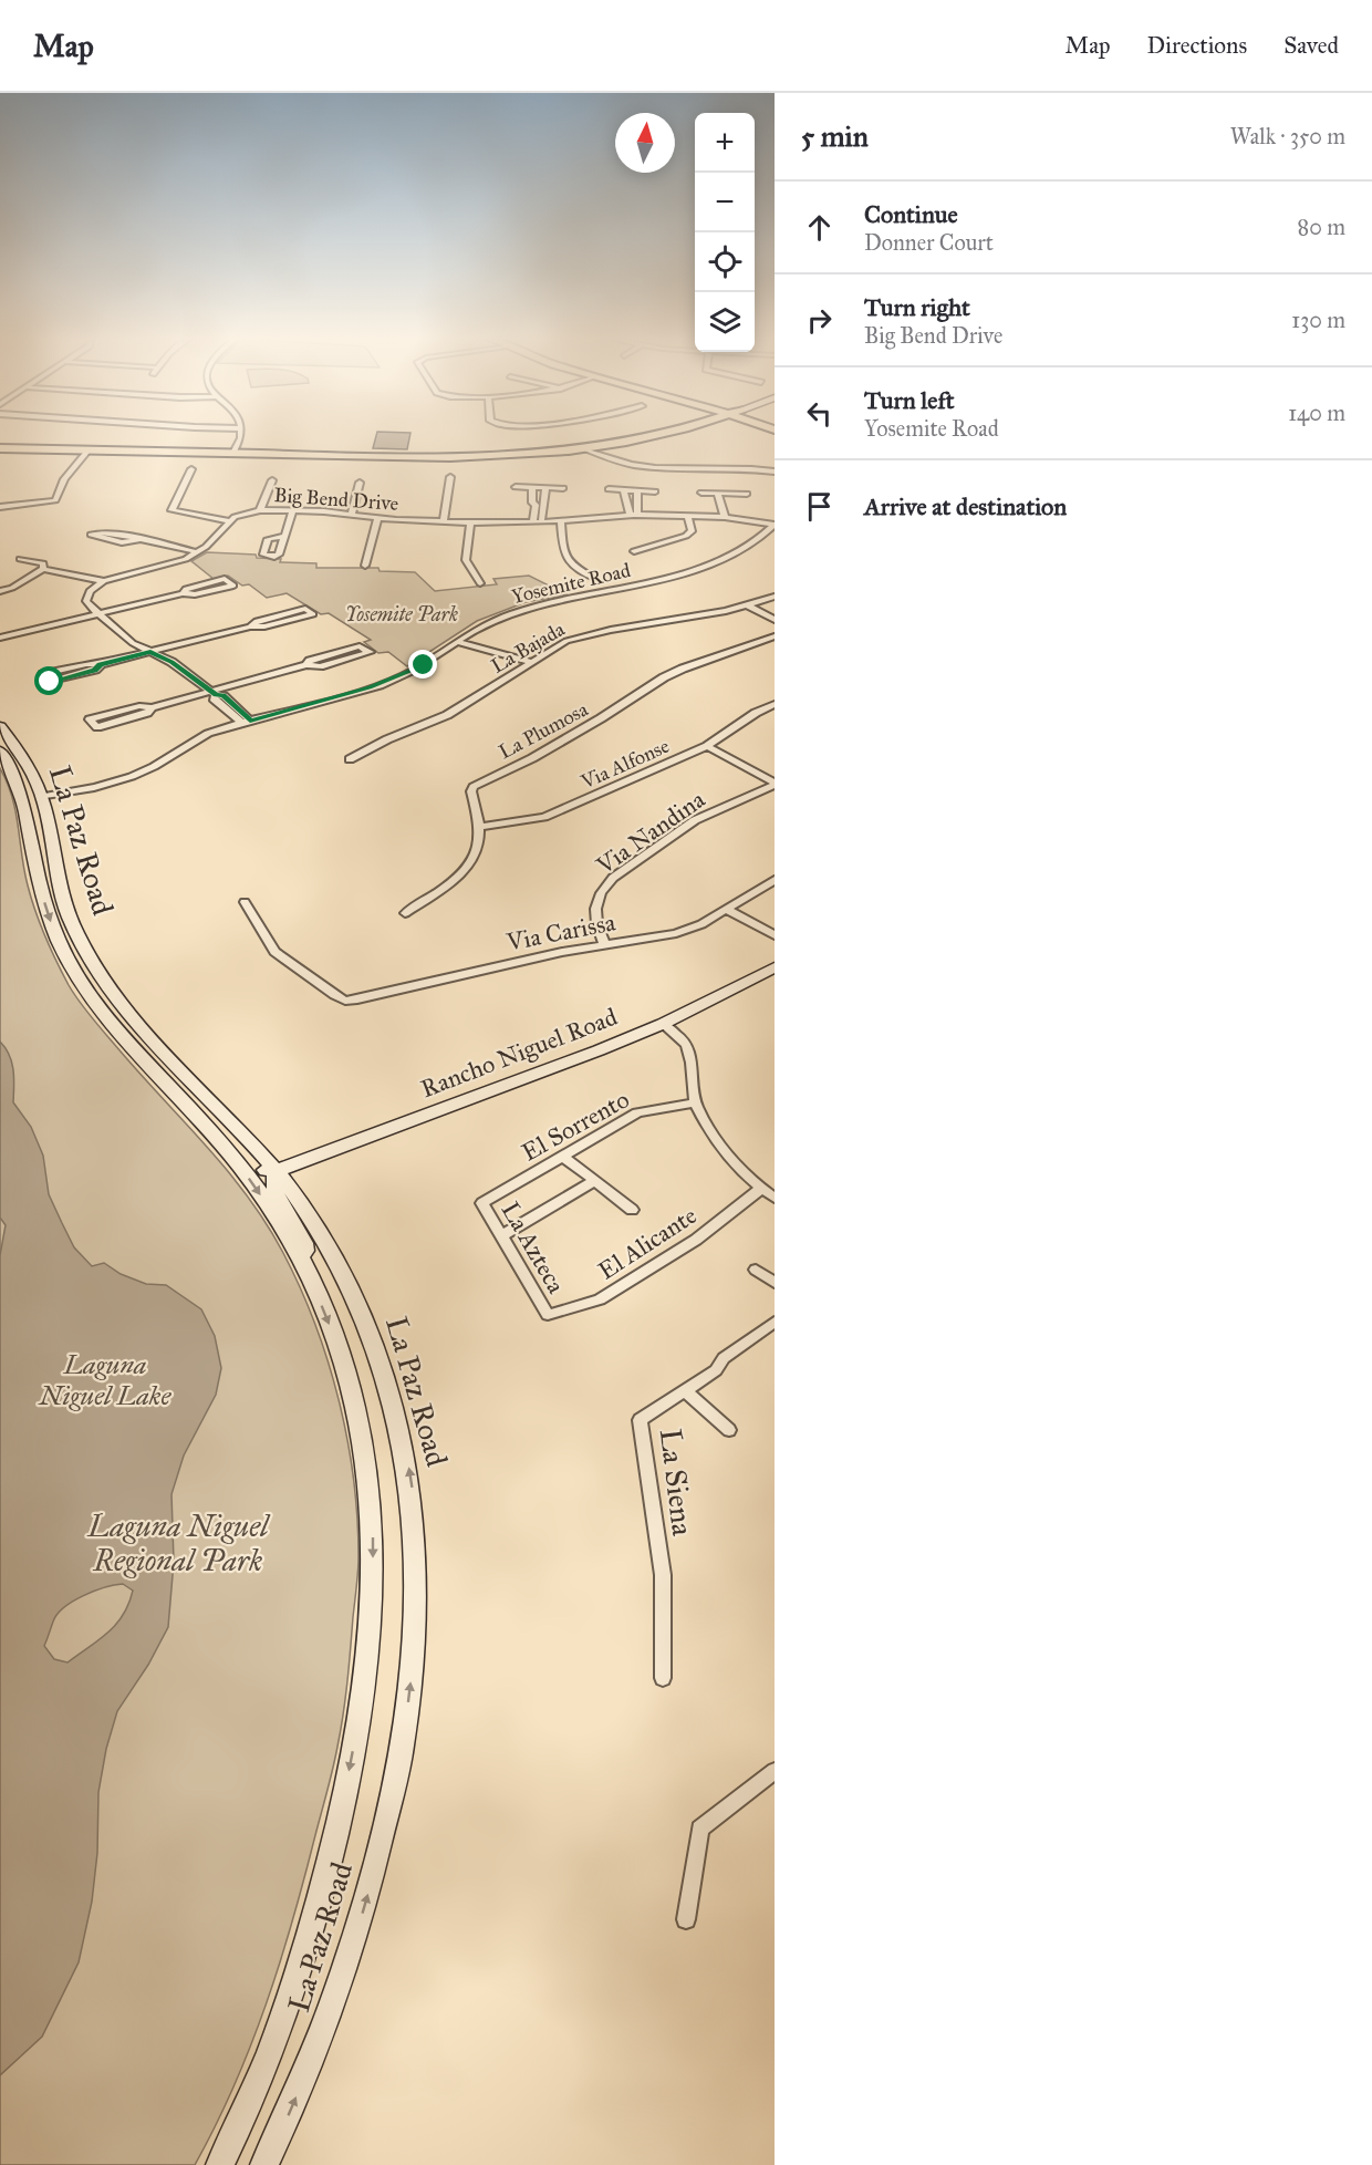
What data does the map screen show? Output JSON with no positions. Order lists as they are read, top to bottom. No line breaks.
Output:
{"streets":{"main road":["La Paz Road","Rancho Niguel Road"],"street":["Big Bend Drive","Yosemite Road","La Bajada","La Plumosa","Via Alfonse","Via Nandina","Via Carissa","El Sorrento","El Alicante","La Azteca","La Siena"]},"crossings":[["Big Bend Drive","Yosemite Road"],["Yosemite Road","La Paz Road"],["La Plumosa","Via Alfonse"],["Via Nandina","Via Carissa"],["La Paz Road","Rancho Niguel Road"],["El Sorrento","La Azteca"],["El Alicante","La Azteca"]],"water":["Laguna Niguel Lake"],"parks":["Yosemite Park","Laguna Niguel Regional Park"],"north":"top","page":{"header":"Map","nav":["Map","Directions","Saved"],"heading":["5 min","Walk · 350 m"],"map_buttons":["+","−"],"list":[["Continue","Donner Court","80 m"],["Turn right","Big Bend Drive","130 m"],["Turn left","Yosemite Road","140 m"],"Arrive at destination"]}}
